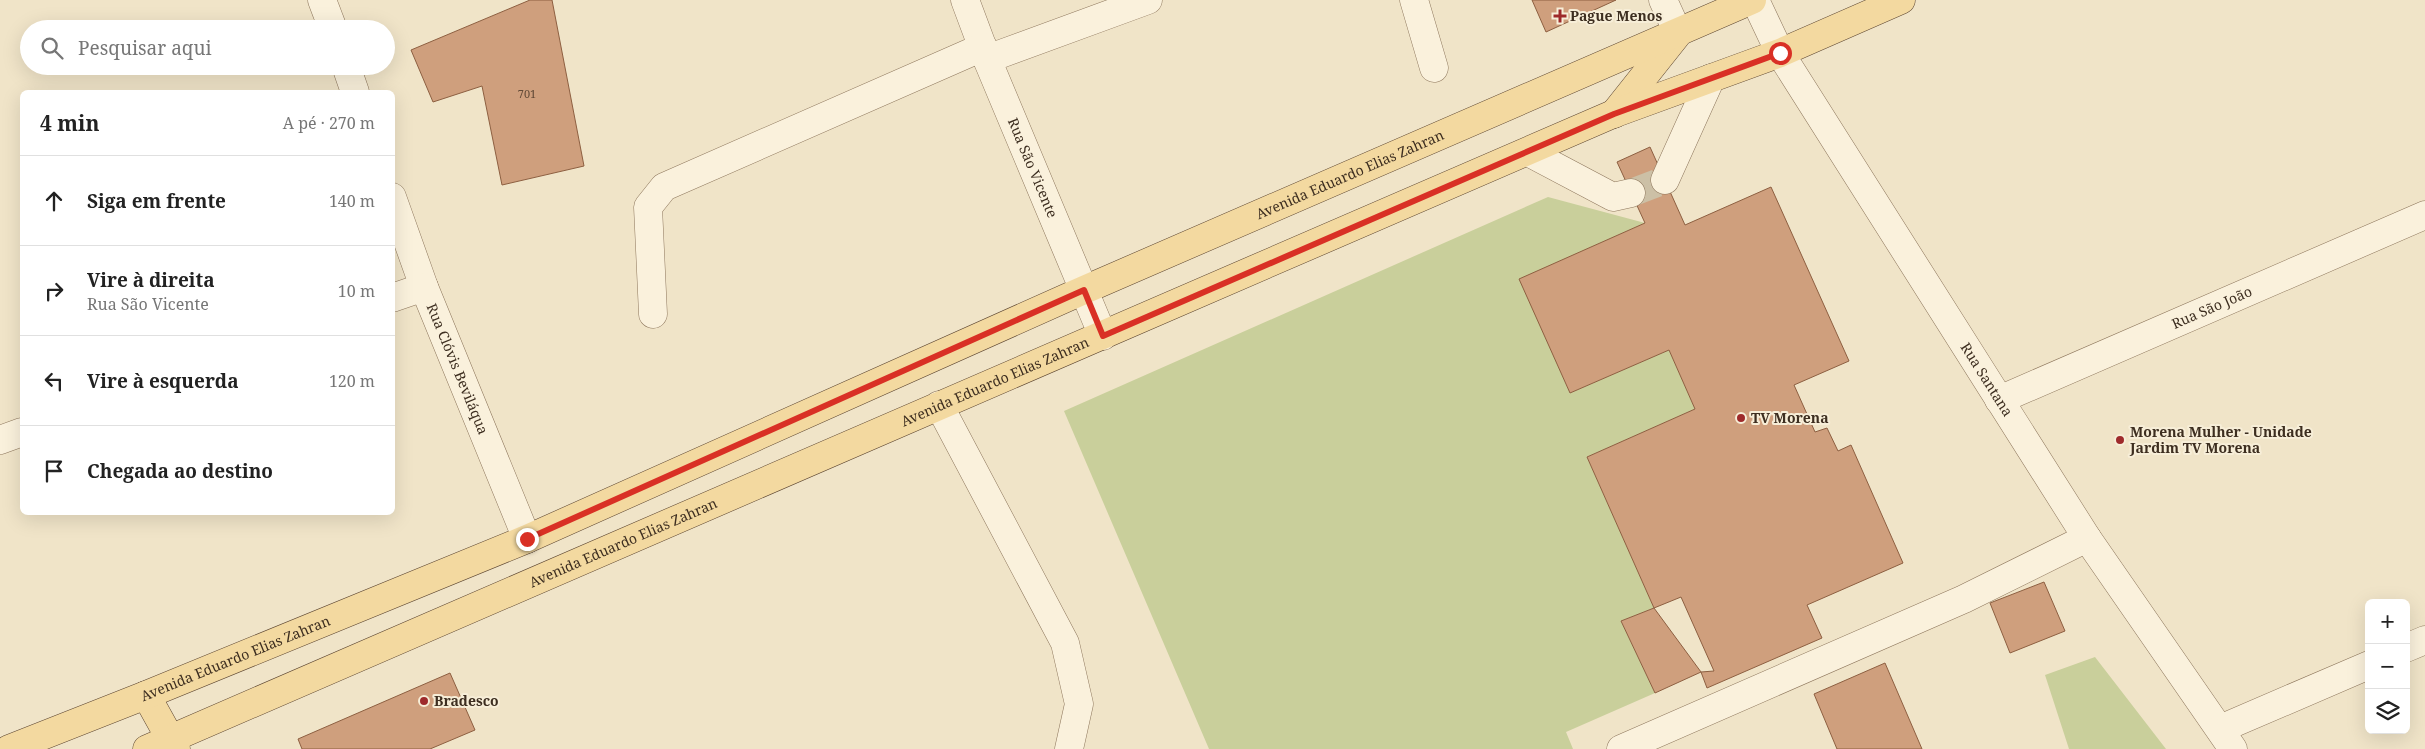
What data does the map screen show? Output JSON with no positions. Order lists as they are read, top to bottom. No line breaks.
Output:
{"streets":{"main road":["Avenida Eduardo Elias Zahran"],"street":["Rua São Vicente","Rua São João","Rua Clóvis Beviláqua","Rua Santana"]},"crossings":[["Rua São Vicente","Avenida Eduardo Elias Zahran"],["Avenida Eduardo Elias Zahran","Rua Clóvis Beviláqua"],["Avenida Eduardo Elias Zahran","Rua Santana"],["Rua São João","Rua Santana"]],"places":{"health":["Pague Menos"],"other":["TV Morena","Morena Mulher - Unidade Jardim TV Morena","Bradesco"]},"house_numbers":["701"],"page":{"search":"Pesquisar aqui","heading":["4 min","A pé · 270 m"],"list":[["Siga em frente","140 m"],["Vire à direita","Rua São Vicente","10 m"],["Vire à esquerda","120 m"],"Chegada ao destino"],"map_buttons":["+","−"]}}
